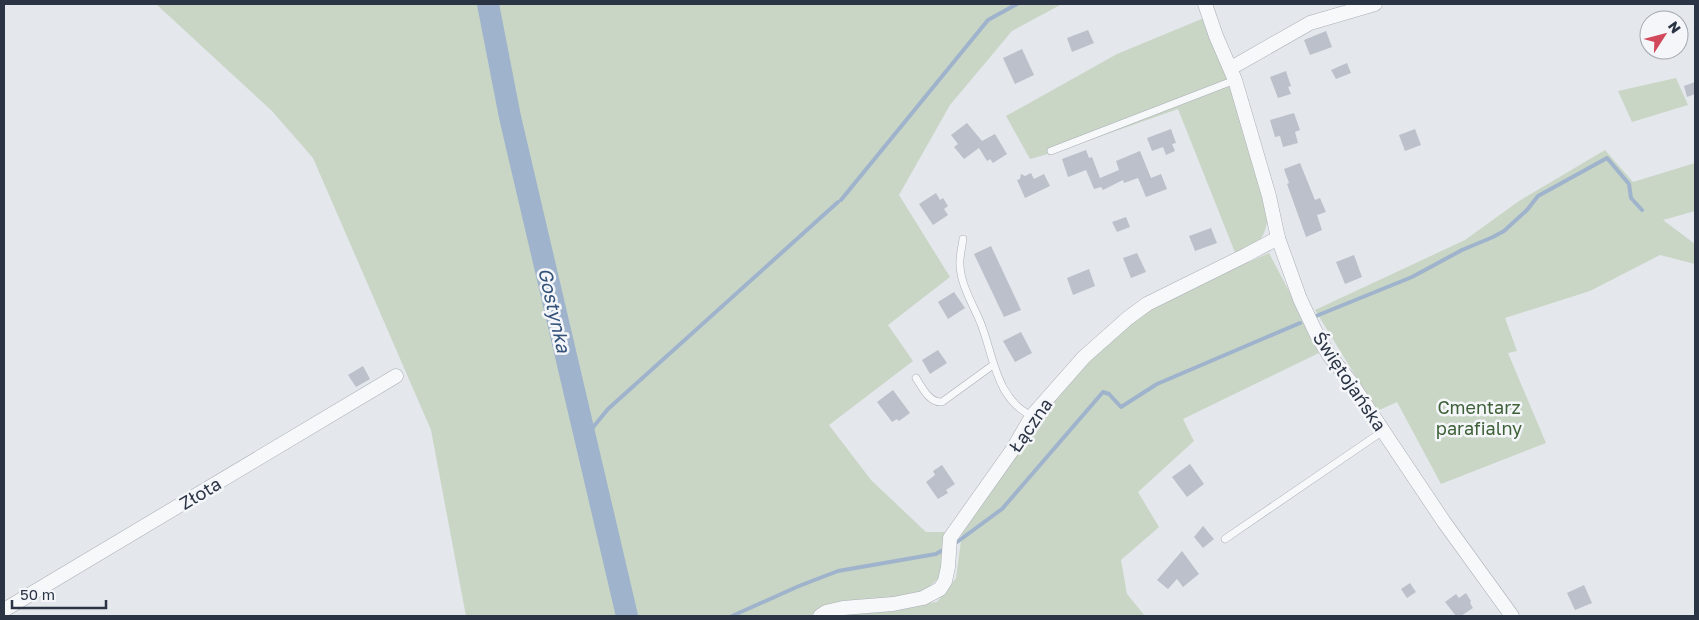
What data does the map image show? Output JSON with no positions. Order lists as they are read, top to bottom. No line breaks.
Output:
{"streets":{"street":["Świętojańska","Łączna","Złota"]},"crossings":[["Świętojańska","Łączna"]],"water":["Gostynka"],"parks":["Cmentarz parafialny"],"scale_bar":"50 m","north":"top right"}
